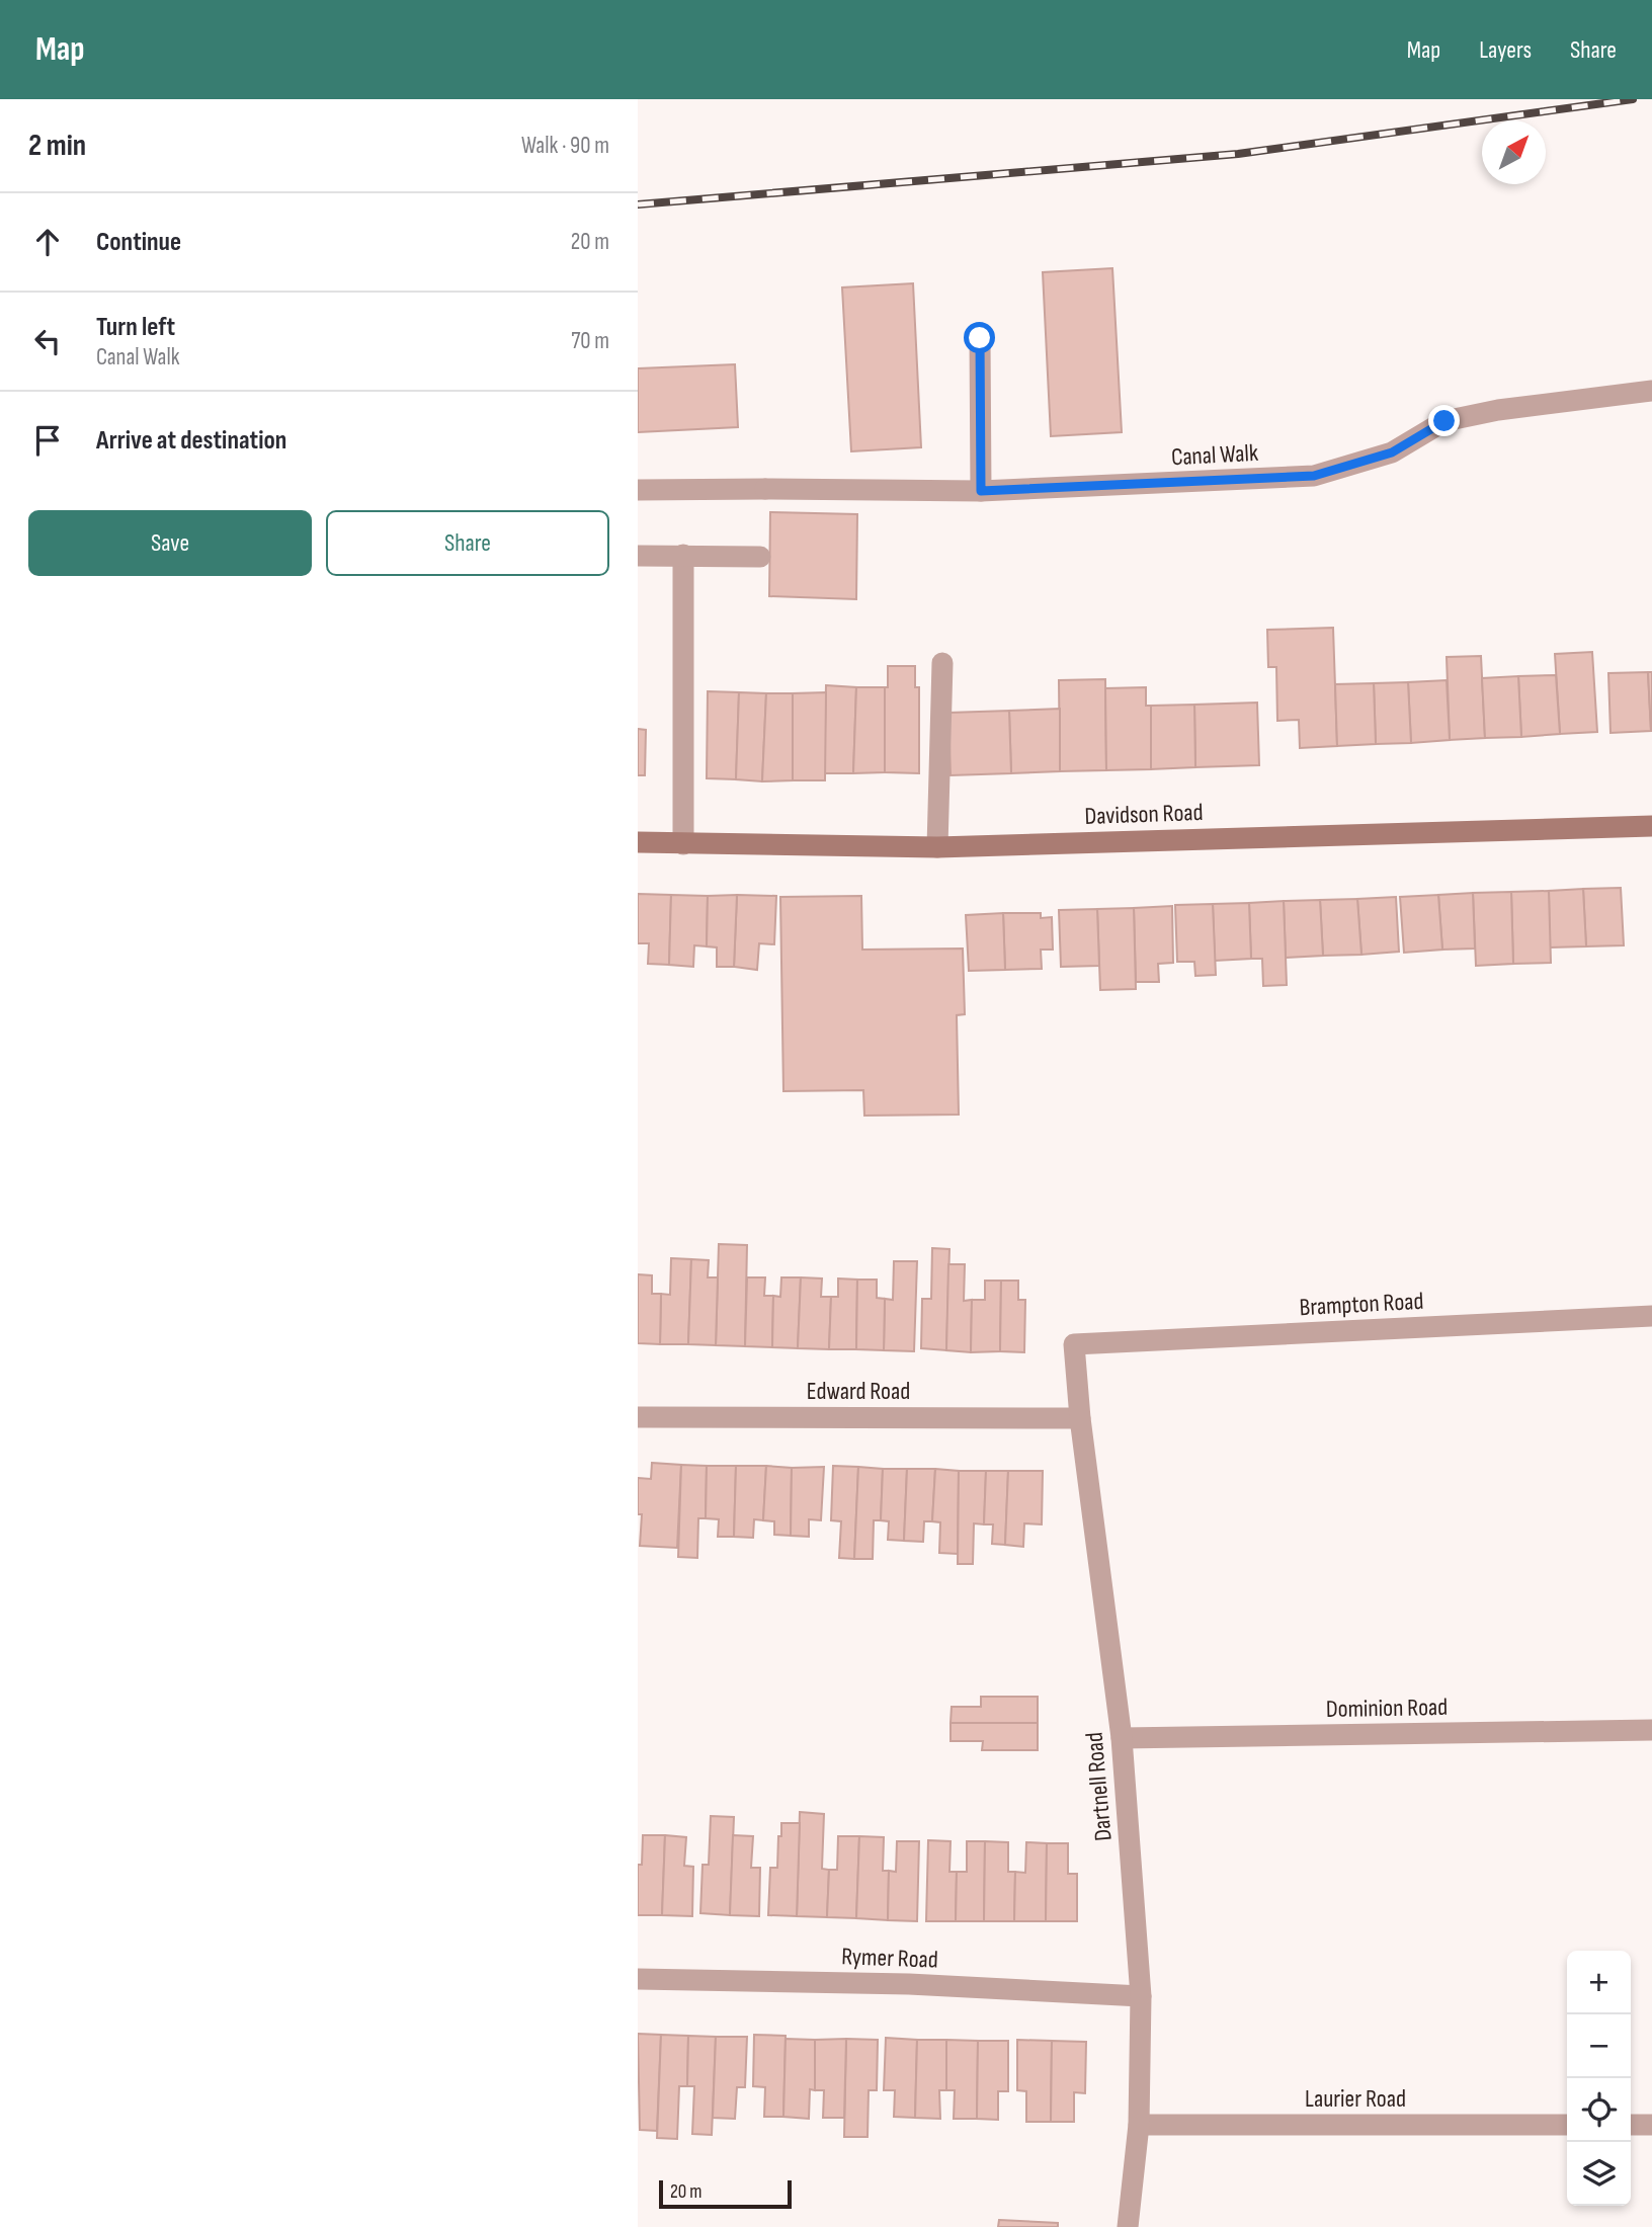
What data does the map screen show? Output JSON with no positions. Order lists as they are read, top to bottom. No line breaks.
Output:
{"streets":{"street":["Canal Walk","Davidson Road","Brampton Road","Edward Road","Dominion Road","Dartnell Road","Rymer Road","Laurier Road"]},"crossings":[["Brampton Road","Dartnell Road"],["Edward Road","Dartnell Road"],["Dominion Road","Dartnell Road"],["Dartnell Road","Rymer Road"],["Dartnell Road","Laurier Road"]],"scale_bar":"20 m","north":"top right","page":{"header":"Map","nav":["Map","Layers","Share"],"heading":["2 min","Walk · 90 m"],"list":[["Continue","20 m"],["Turn left","Canal Walk","70 m"],"Arrive at destination"],"buttons":["Save","Share"],"map_buttons":["+","−"],"scale":"20 m"}}
